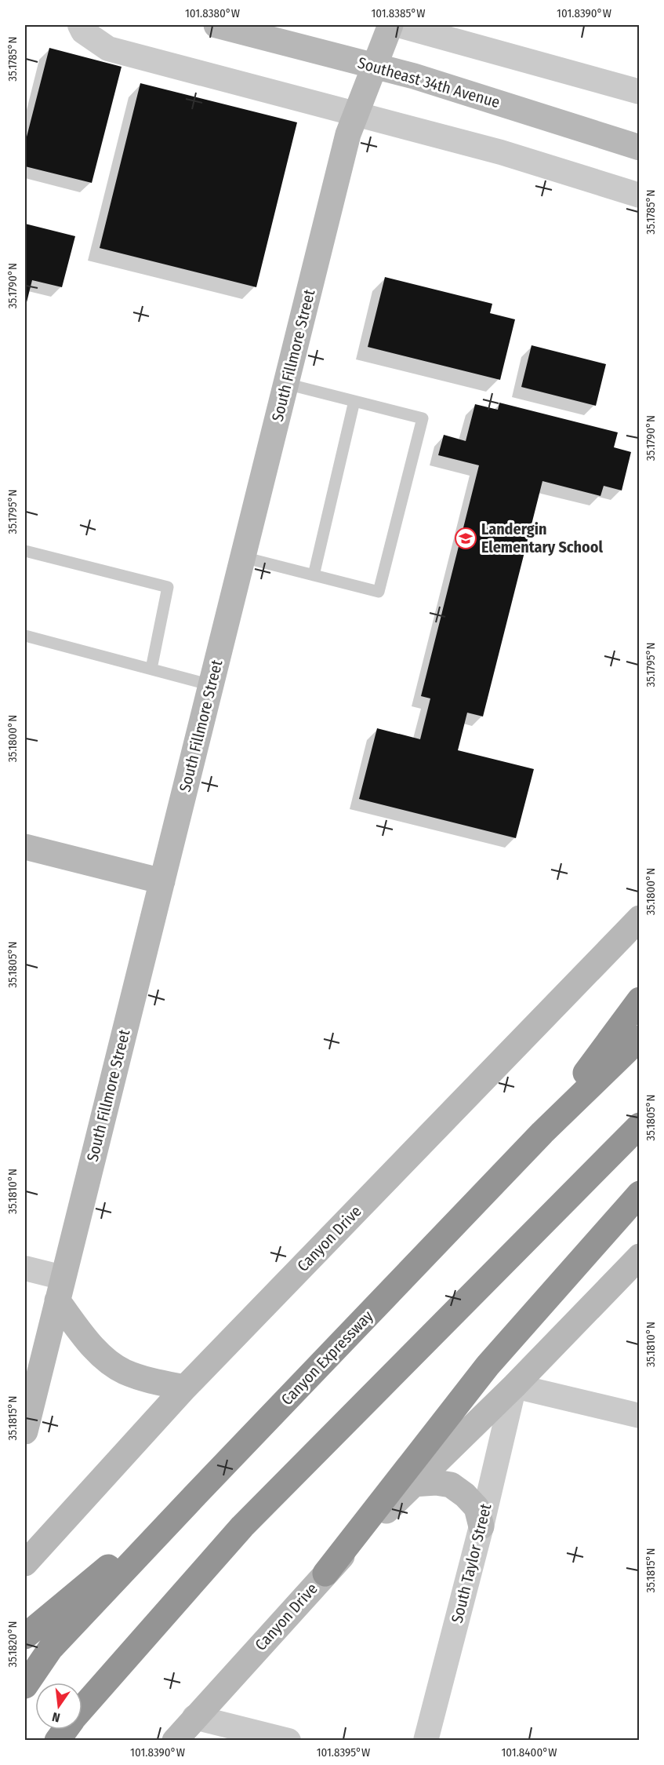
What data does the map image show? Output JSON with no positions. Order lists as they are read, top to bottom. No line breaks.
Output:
{"streets":{"highway":["Canyon Expressway"],"main road":["Southeast 34th Avenue","South Fillmore Street","Canyon Drive"],"street":["South Taylor Street"]},"crossings":[["Canyon Drive","South Taylor Street"]],"places":{"school or university":["Landergin Elementary School"]},"north":"bottom","coordinates":["101.8380°W","101.8385°W","101.8390°W","35.1785°N","35.1790°N","35.1795°N","35.1800°N","35.1805°N","35.1810°N","35.1815°N","35.1820°N","101.8395°W","101.8400°W"]}
